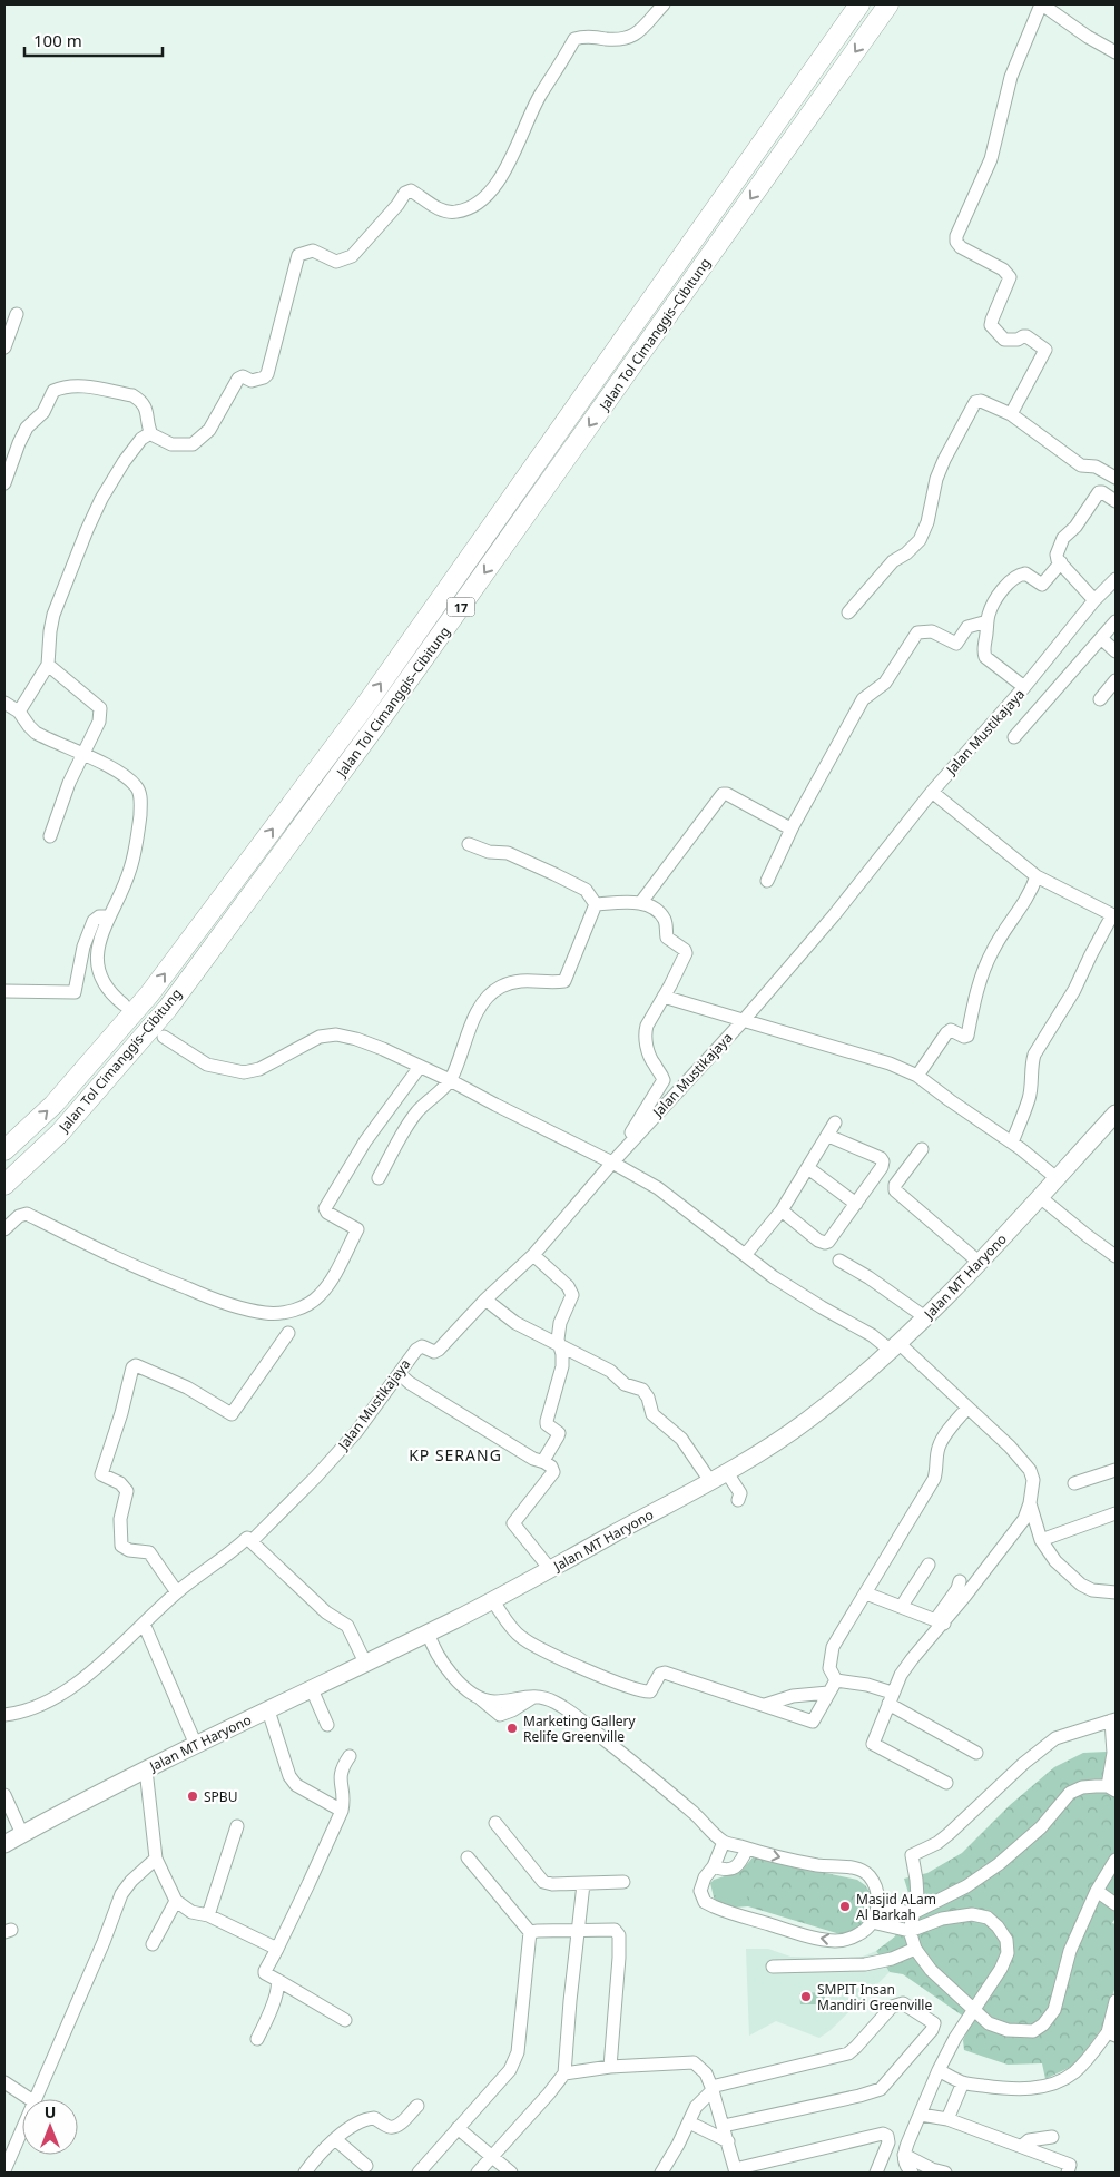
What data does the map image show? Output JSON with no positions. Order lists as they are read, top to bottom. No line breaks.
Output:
{"streets":{"highway":["Jalan Tol Cimanggis–Cibitung","17"],"main road":["Jalan MT Haryono"],"street":["Jalan Mustikajaya"]},"districts":["KP SERANG"],"places":["Marketing Gallery Relife Greenville","SPBU","Masjid ALam Al Barkah","SMPIT Insan Mandiri Greenville"],"scale_bar":"100 m","north":"top"}
